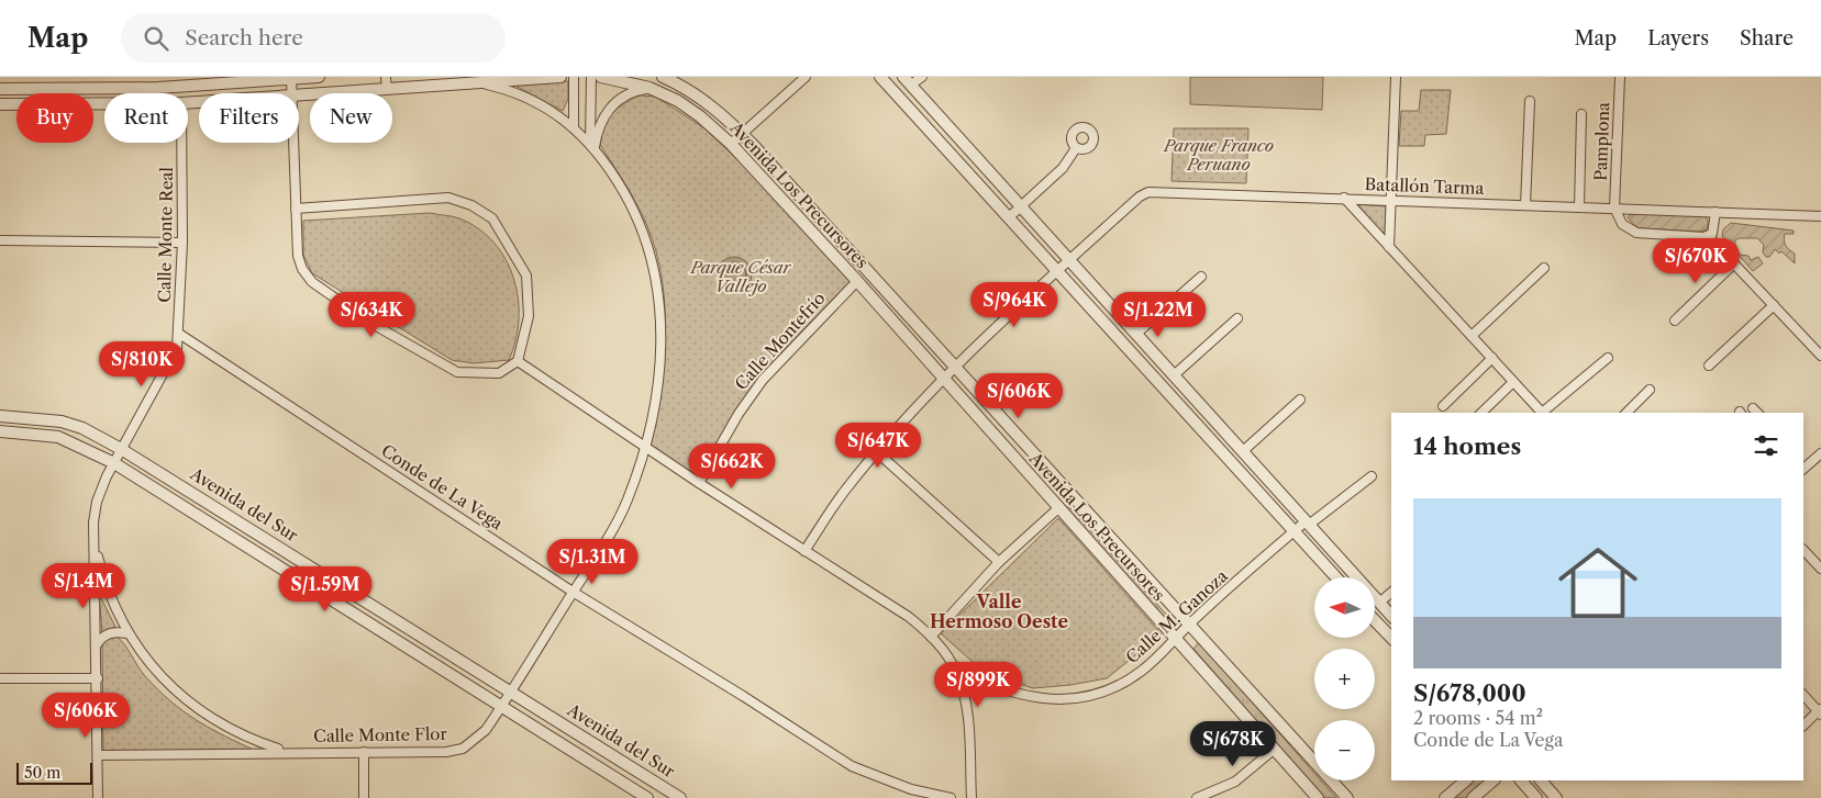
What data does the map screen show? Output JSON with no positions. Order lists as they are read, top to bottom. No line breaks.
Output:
{"streets":{"street":["Pamplona","Batallón Tarma","Avenida Los Precursores","Calle Monte Real","Calle Montefrío","Conde de La Vega","Avenida del Sur","Calle M. Ganoza","Calle Monte Flor"]},"crossings":[["Pamplona","Batallón Tarma"],["Batallón Tarma","Avenida Los Precursores"],["Avenida Los Precursores","Calle Montefrío"],["Avenida Los Precursores","Calle M. Ganoza"],["Calle Monte Real","Conde de La Vega"],["Calle Monte Real","Avenida del Sur"],["Calle Monte Real","Calle Monte Flor"],["Conde de La Vega","Calle Monte Flor"],["Avenida del Sur","Calle Monte Flor"]],"districts":["Valle Hermoso Oeste"],"parks":["Parque Franco Peruano","Parque César Vallejo"],"scale_bar":"50 m","north":"left","page":{"header":"Map","search":"Search here","nav":["Map","Layers","Share"],"chip":["Buy","Rent","Filters","New"],"price":["S/670K","S/964K","S/634K","S/1.22M","S/810K","S/606K","S/647K","S/662K","S/1.31M","S/1.4M","S/1.59M","S/899K","S/606K","S/678K"],"heading":"14 homes","list":[{"name":"S/678,000","note":"2 rooms · 54 m² · Conde de La Vega"}],"map_buttons":["+","−"],"scale":"50 m"}}
